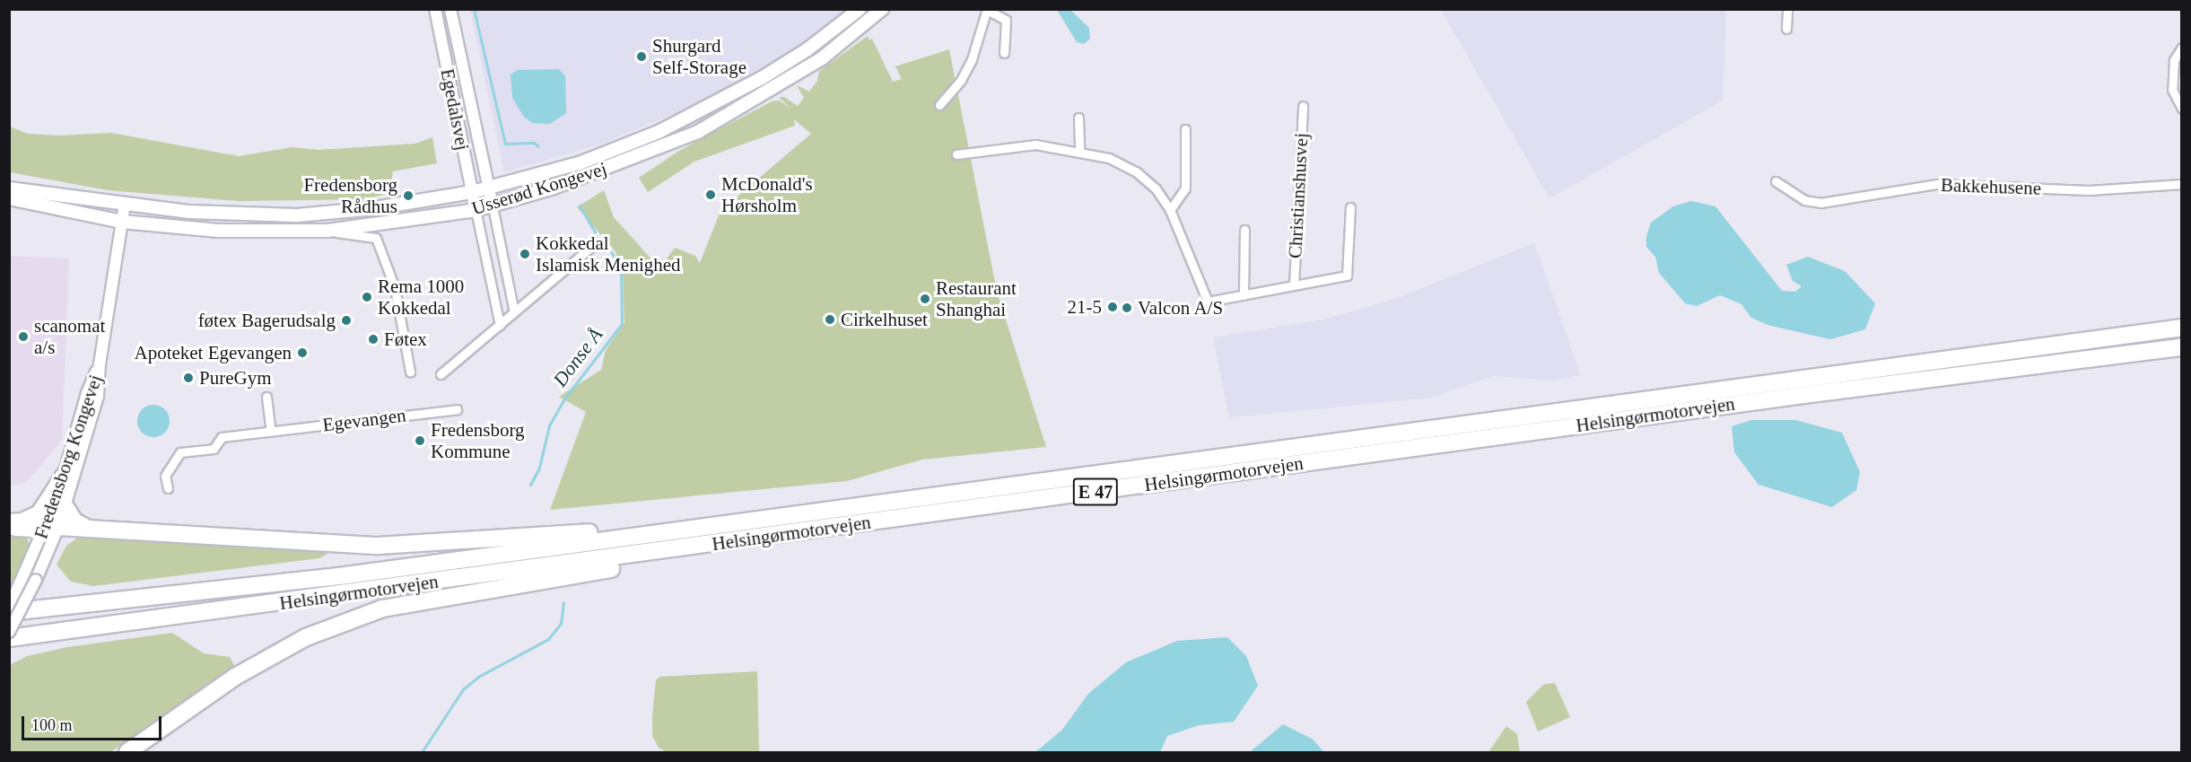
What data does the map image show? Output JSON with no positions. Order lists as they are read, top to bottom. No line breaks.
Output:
{"streets":{"highway":["Helsingørmotorvejen","E 47"],"main road":["Usserød Kongevej"],"street":["Egedalsvej","Bakkehusene","Christianshusvej","Egevangen","Fredensborg Kongevej"]},"crossings":[["Egedalsvej","Usserød Kongevej"],["Usserød Kongevej","Fredensborg Kongevej"]],"water":["Donse Å"],"places":["Shurgard Self-Storage","McDonald's Hørsholm","Fredensborg Rådhus","Kokkedal Islamisk Menighed","Rema 1000 Kokkedal","Restaurant Shanghai","21-5","Valcon A/S","Cirkelhuset","føtex Bagerudsalg","scanomat a/s","Føtex","Apoteket Egevangen","PureGym","Fredensborg Kommune"],"scale_bar":"100 m"}
